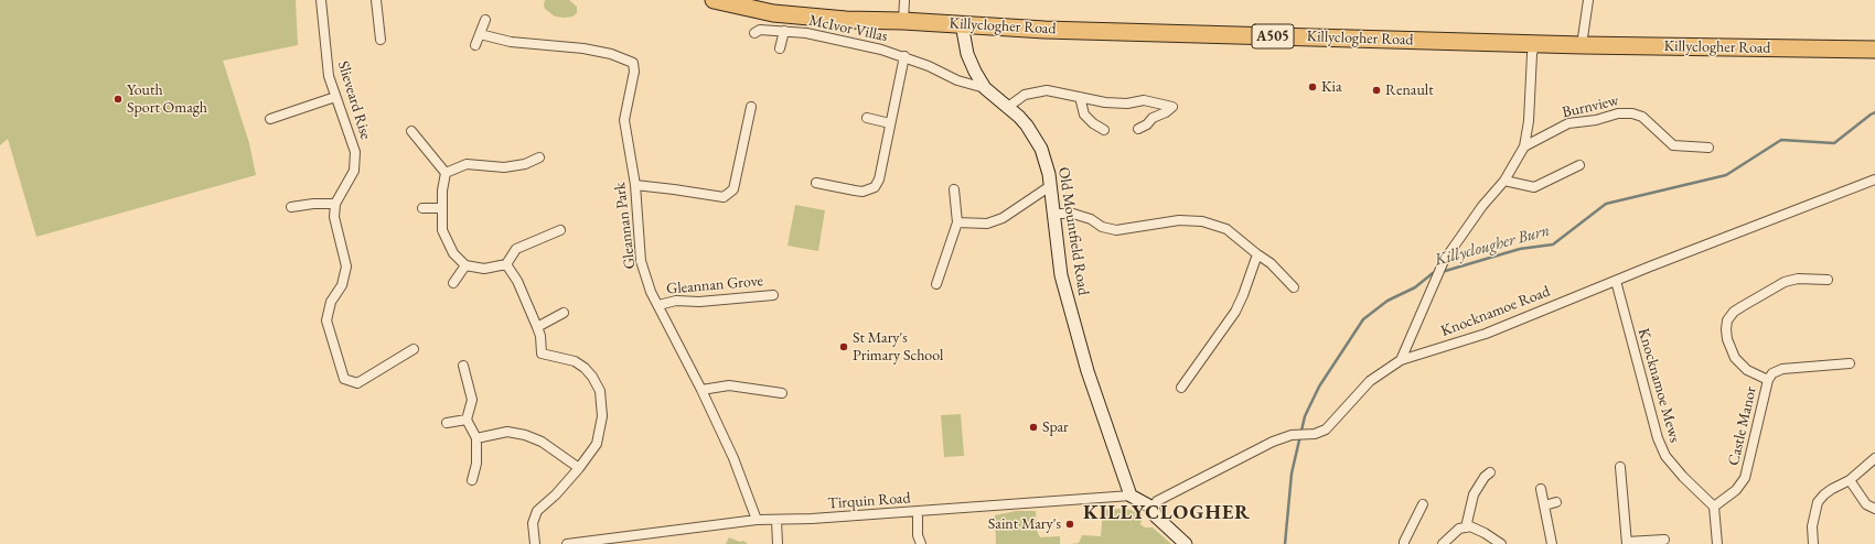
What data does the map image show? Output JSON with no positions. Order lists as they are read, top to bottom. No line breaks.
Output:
{"streets":{"highway":["Killyclogher Road","A505"],"street":["McIvor Villas","Slieveard Rise","Burnview","Gleannan Park","Old Mountfield Road","Gleannan Grove","Knocknamoe Road","Knocknamoe Mews","Castle Manor","Tirquin Road"]},"crossings":[["Killyclogher Road","Old Mountfield Road"],["McIvor Villas","Old Mountfield Road"],["Gleannan Park","Gleannan Grove"],["Gleannan Park","Tirquin Road"],["Old Mountfield Road","Tirquin Road"],["Knocknamoe Road","Knocknamoe Mews"],["Knocknamoe Mews","Castle Manor"]],"districts":["KILLYCLOGHER"],"water":["Killyclougher Burn"],"places":["Kia","Renault","Youth Sport Omagh","St Mary's Primary School","Spar","Saint Mary's"]}
